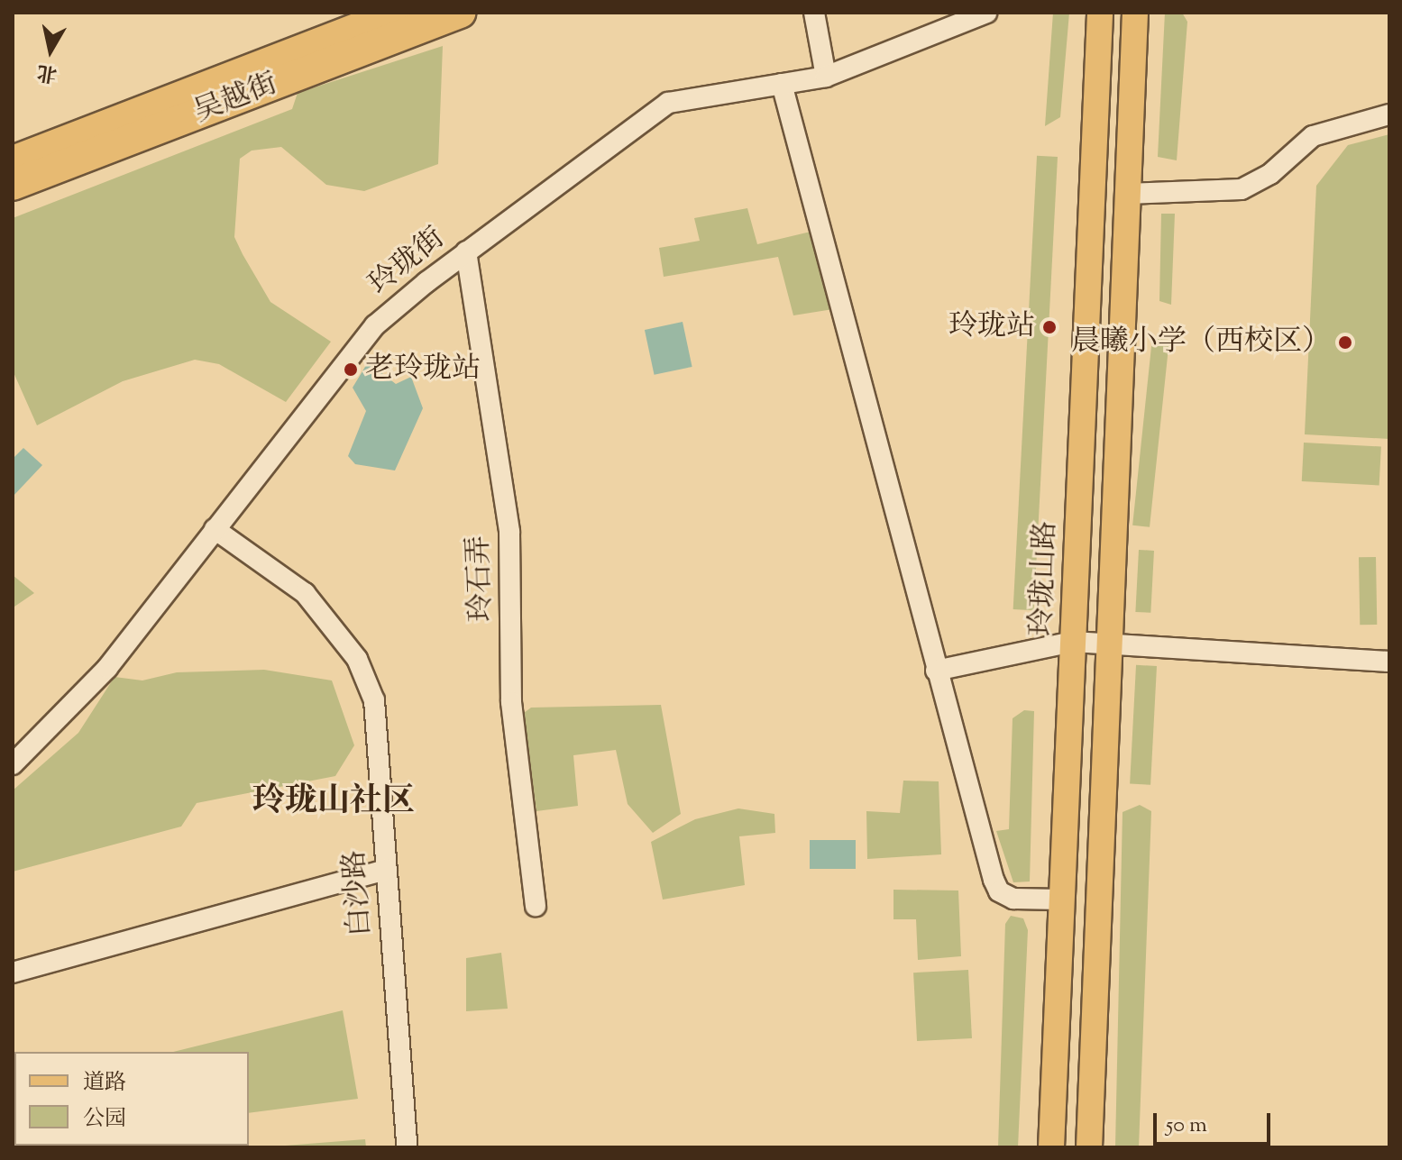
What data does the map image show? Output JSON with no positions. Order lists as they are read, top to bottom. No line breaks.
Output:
{"streets":{"highway":["吴越街"],"main road":["玲珑山路"],"street":["玲珑街","玲石弄","白沙路"]},"crossings":[["玲珑街","玲石弄"],["玲珑街","白沙路"]],"districts":["玲珑山社区"],"places":["玲珑站","晨曦小学（西校区）","老玲珑站"],"legend":["道路","公园"],"scale_bar":"50 m","north":"bottom"}
